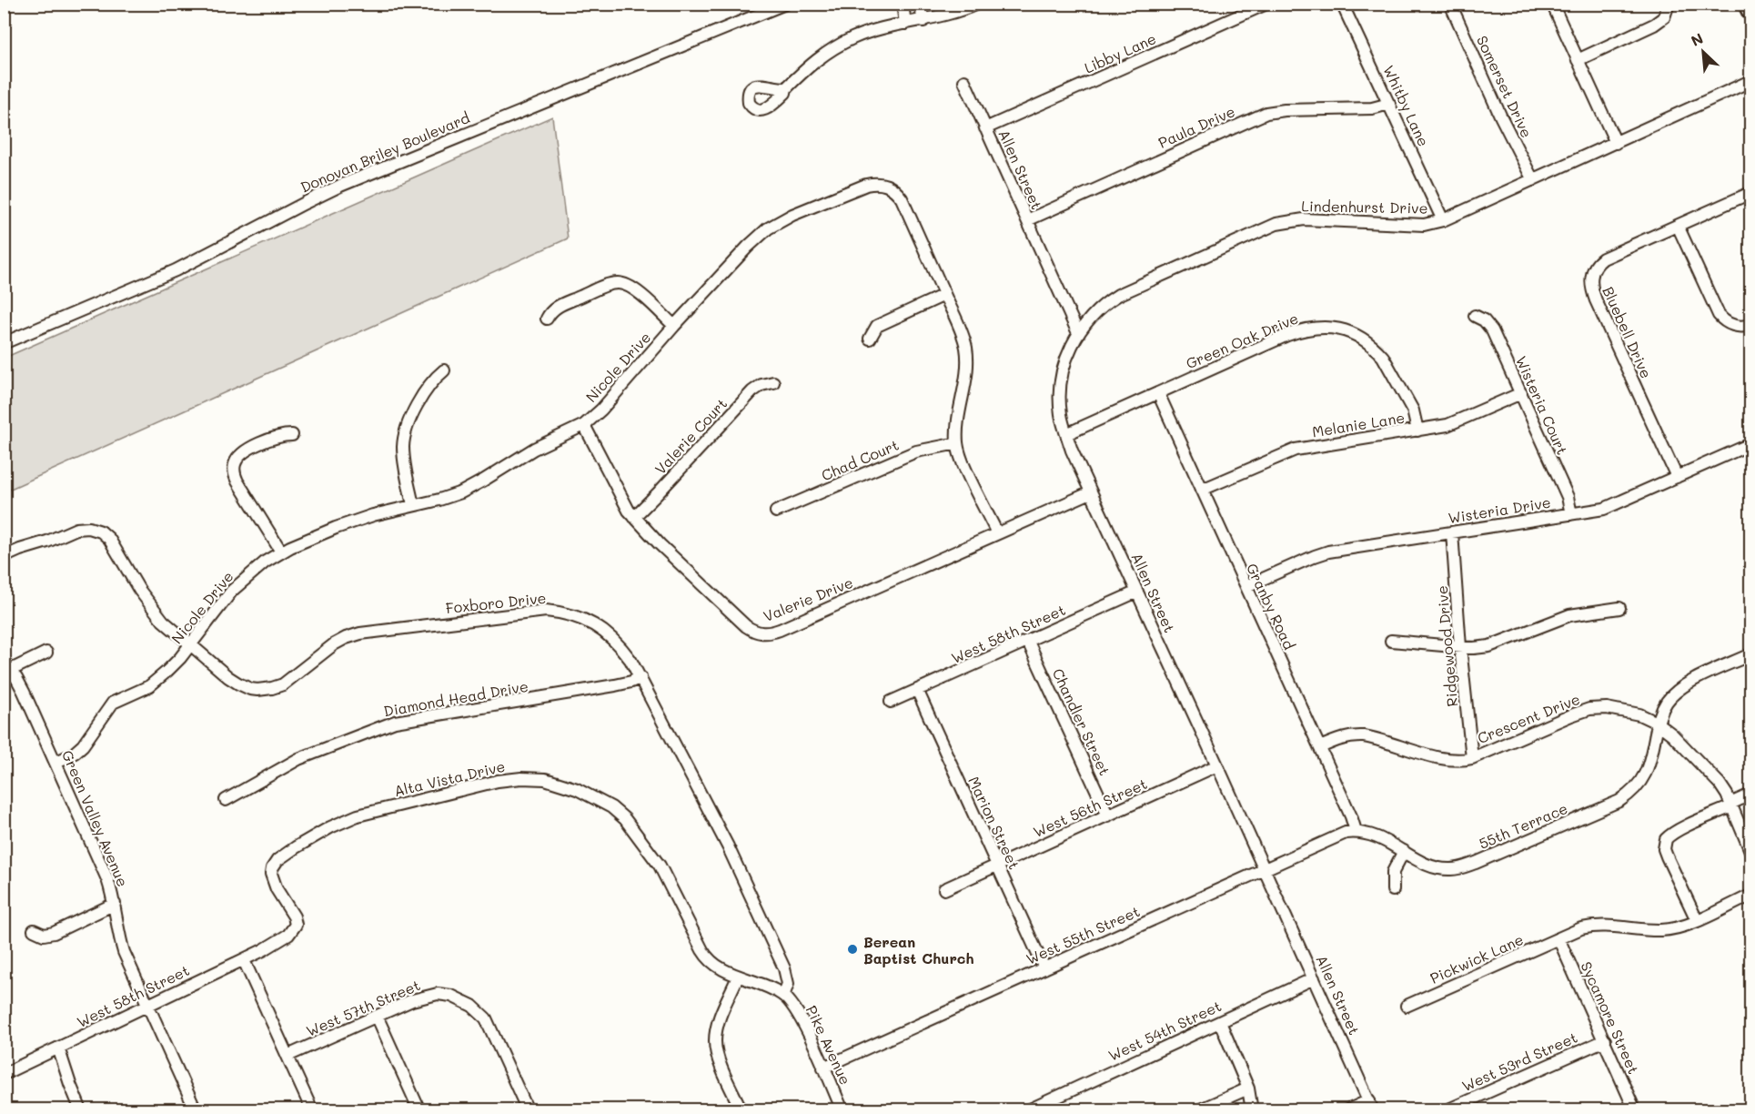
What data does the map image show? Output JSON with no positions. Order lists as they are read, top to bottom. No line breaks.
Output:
{"streets":{"street":["Libby Lane","Somerset Drive","Whitby Lane","Paula Drive","Donovan Briley Boulevard","Allen Street","Lindenhurst Drive","Bluebell Drive","Green Oak Drive","Nicole Drive","Wisteria Court","Melanie Lane","Valerie Court","Chad Court","Wisteria Drive","Valerie Drive","Foxboro Drive","Granby Road","West 58th Street","Ridgewood Drive","Diamond Head Drive","Crescent Drive","Chandler Street","Alta Vista Drive","West 56th Street","Green Valley Avenue","Marion Street","55th Terrace","West 55th Street","Pickwick Lane","West 57th Street","Sycamore Street","West 54th Street","Pike Avenue","West 53rd Street"]},"crossings":[["Libby Lane","Allen Street"],["Somerset Drive","Lindenhurst Drive"],["Whitby Lane","Paula Drive"],["Whitby Lane","Lindenhurst Drive"],["Paula Drive","Allen Street"],["Allen Street","Lindenhurst Drive"],["Allen Street","Green Oak Drive"],["Allen Street","Valerie Drive"],["Allen Street","West 58th Street"],["Allen Street","West 56th Street"],["Allen Street","West 55th Street"],["Allen Street","West 54th Street"],["Bluebell Drive","Wisteria Drive"],["Green Oak Drive","Melanie Lane"],["Green Oak Drive","Granby Road"],["Nicole Drive","Chad Court"],["Nicole Drive","Valerie Drive"],["Nicole Drive","Foxboro Drive"],["Nicole Drive","Green Valley Avenue"],["Wisteria Court","Melanie Lane"],["Wisteria Court","Wisteria Drive"],["Melanie Lane","Granby Road"],["Valerie Court","Valerie Drive"],["Wisteria Drive","Granby Road"],["Wisteria Drive","Ridgewood Drive"],["Foxboro Drive","Diamond Head Drive"],["Foxboro Drive","Alta Vista Drive"],["Foxboro Drive","Pike Avenue"],["Granby Road","Crescent Drive"],["Granby Road","55th Terrace"],["Granby Road","West 55th Street"],["West 58th Street","Chandler Street"],["West 58th Street","Alta Vista Drive"],["West 58th Street","Green Valley Avenue"],["West 58th Street","Marion Street"],["Ridgewood Drive","Crescent Drive"],["Crescent Drive","55th Terrace"],["Chandler Street","West 56th Street"],["Alta Vista Drive","Pike Avenue"],["West 56th Street","Marion Street"],["Marion Street","West 55th Street"],["55th Terrace","West 55th Street"],["West 55th Street","Pike Avenue"],["Pickwick Lane","Sycamore Street"],["Sycamore Street","West 53rd Street"]],"places":["Berean Baptist Church"],"north":"top left"}
